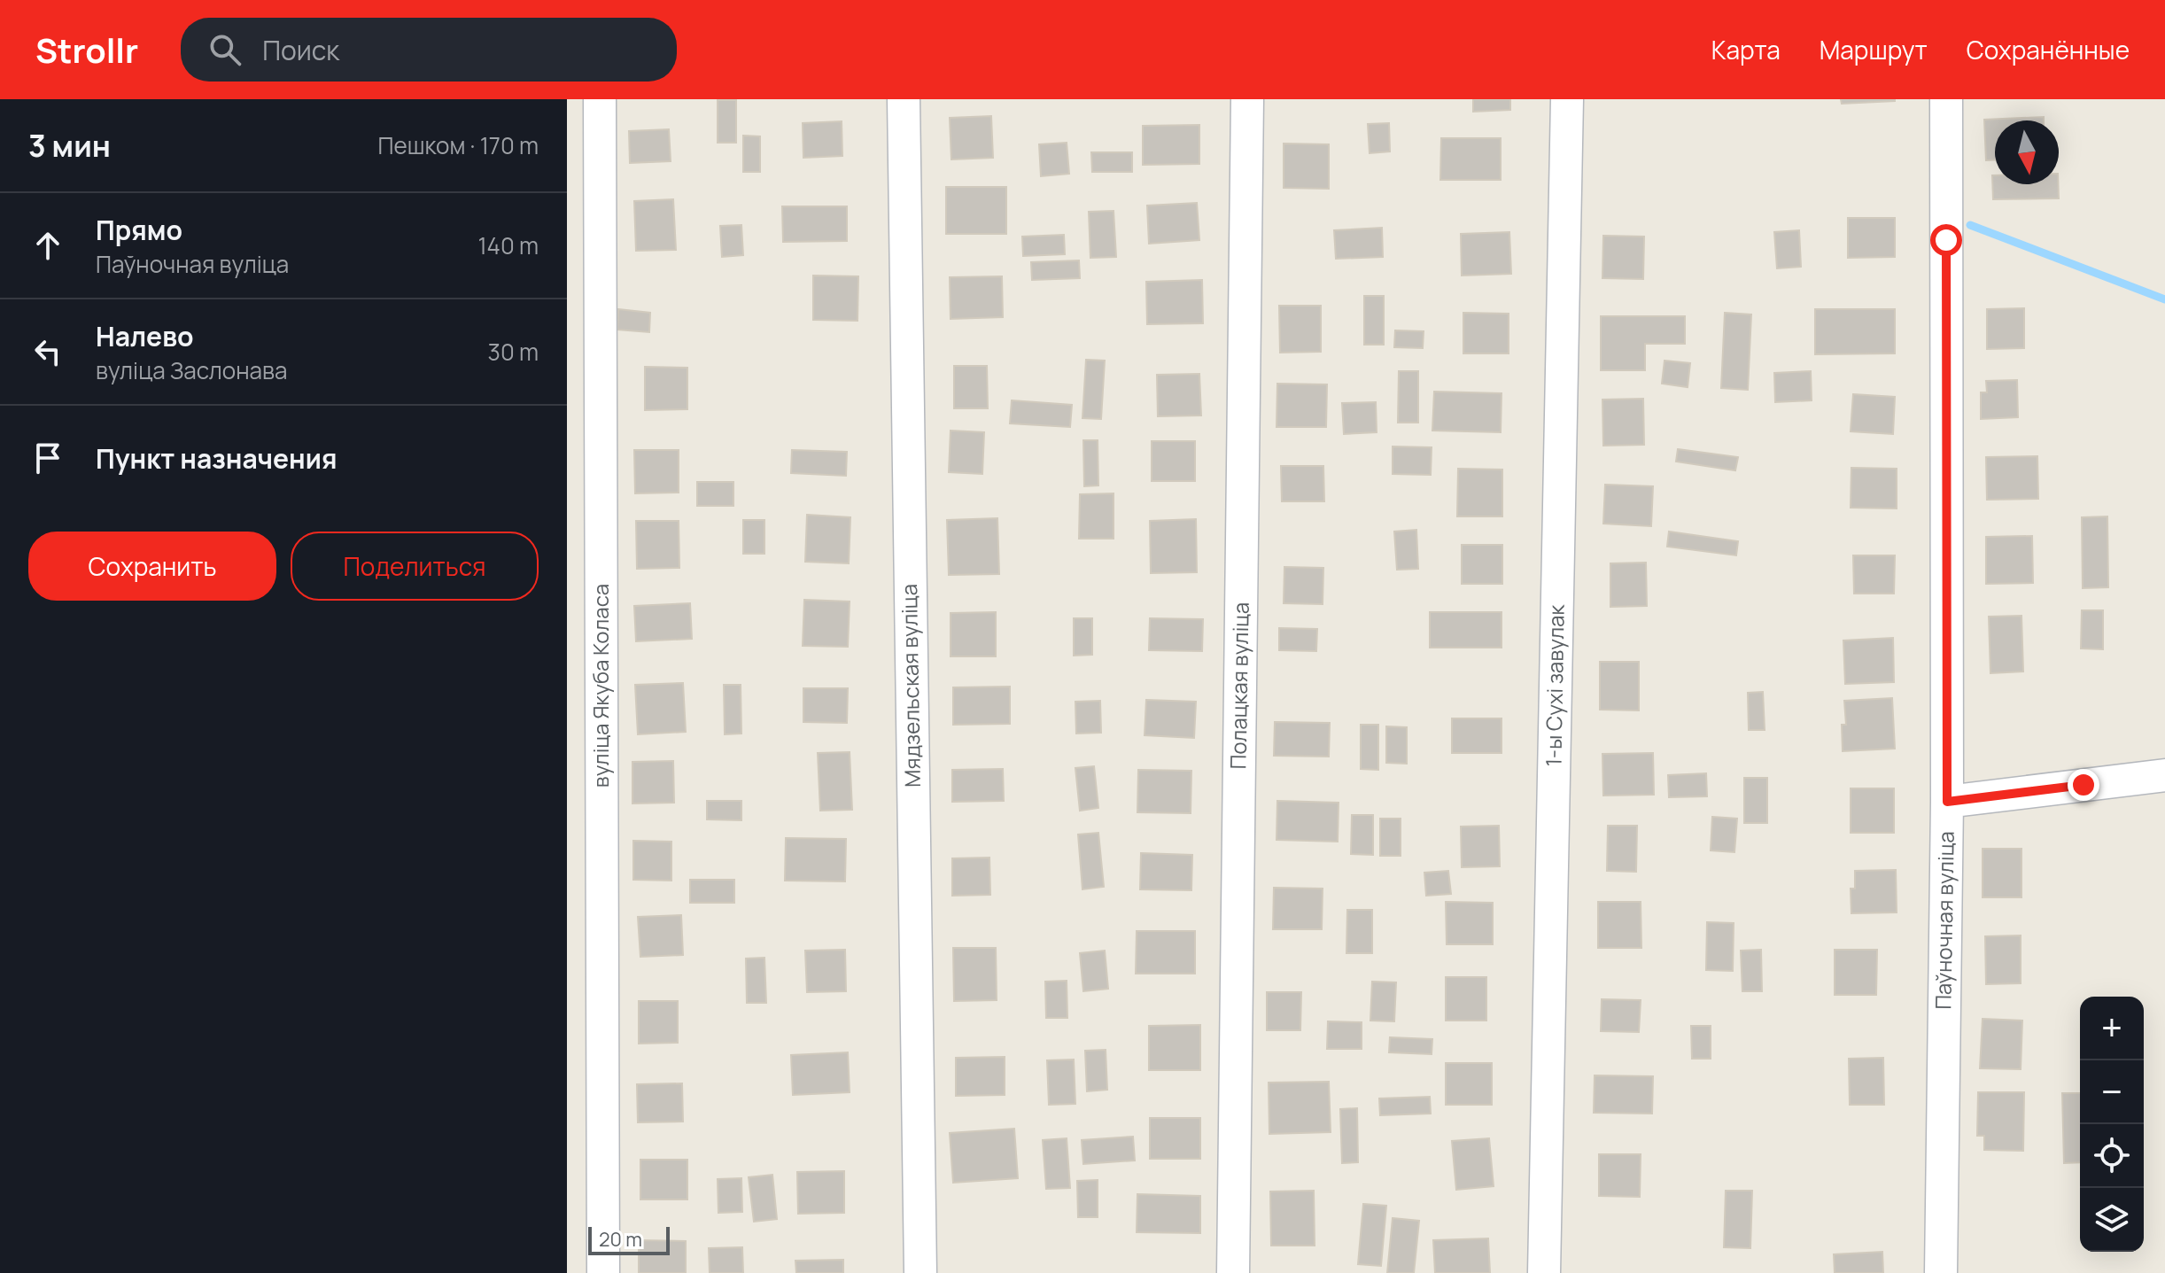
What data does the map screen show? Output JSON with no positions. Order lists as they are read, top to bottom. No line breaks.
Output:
{"streets":{"street":["вуліца Якуба Коласа","Мядзельская вуліца","Полацкая вуліца","1-ы Сухі завулак","Паўночная вуліца"]},"scale_bar":"20 m","north":"bottom","page":{"header":"Strollr","search":"Поиск","nav":["Карта","Маршрут","Сохранённые"],"heading":["3 мин","Пешком · 170 m"],"list":[["Прямо","Паўночная вуліца","140 m"],["Налево","вуліца Заслонава","30 m"],"Пункт назначения"],"buttons":["Сохранить","Поделиться"],"map_buttons":["+","−"],"scale":"20 m"}}
